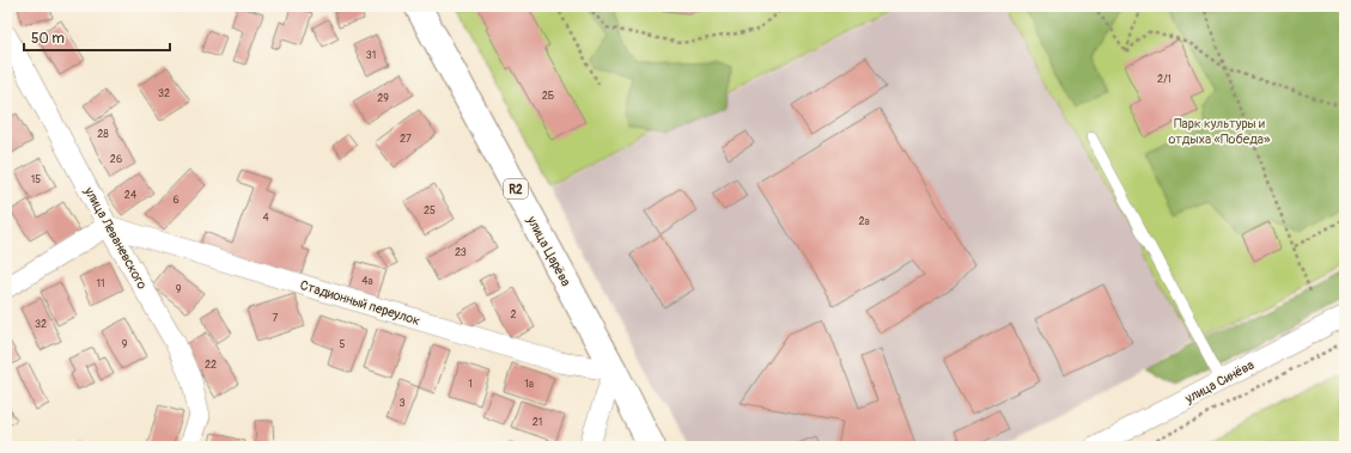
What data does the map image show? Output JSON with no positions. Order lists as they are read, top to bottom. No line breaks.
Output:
{"streets":{"main road":["R2","улица Царёва"],"street":["улица Леваневского","Стадионный переулок","улица Синёва"]},"crossings":[["улица Леваневского","Стадионный переулок"],["улица Царёва","Стадионный переулок"]],"parks":["Парк культуры и отдыха «Победа»"],"house_numbers":["31","2/1","32","2Б","29","28","27","26","15","24","6","25","4","2а","23","4а","11","9","2","7","32","9","5","22","1","1а","3","21"],"scale_bar":"50 m"}
